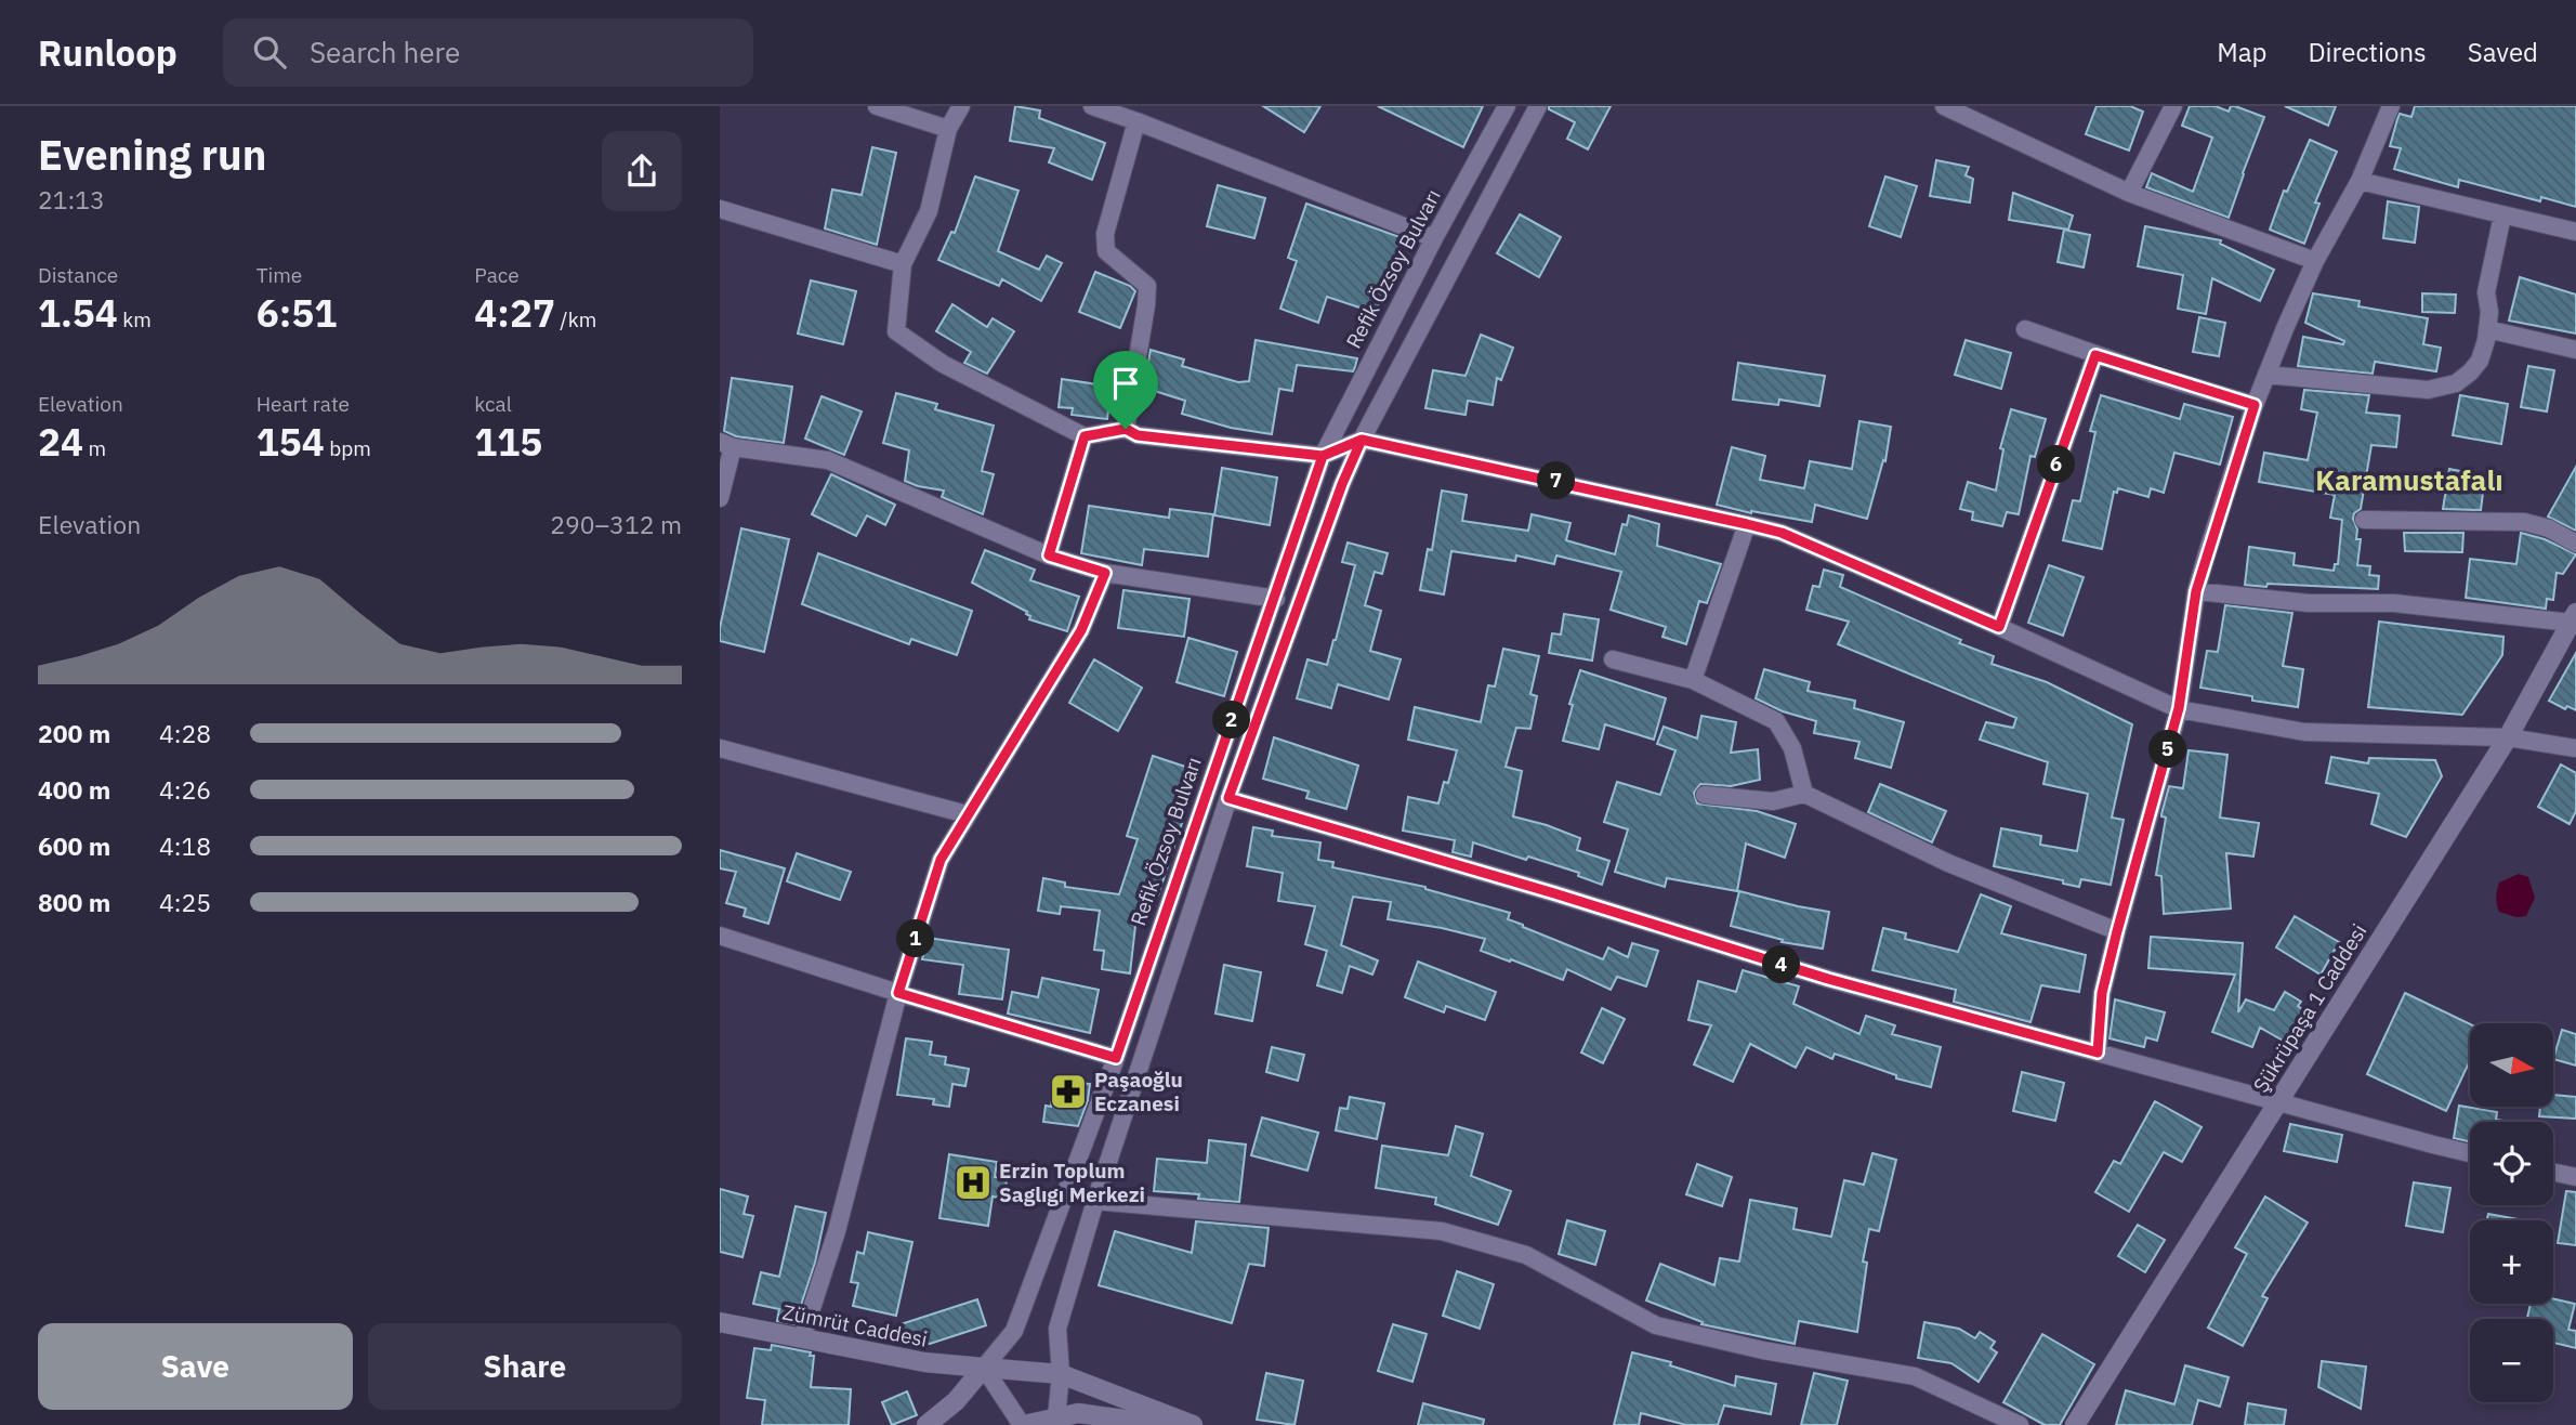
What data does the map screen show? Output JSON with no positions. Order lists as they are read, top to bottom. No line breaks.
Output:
{"streets":{"main road":["Şükrüpaşa 1 Caddesi","Zümrüt Caddesi"],"street":["Refik Özsoy Bulvarı"]},"crossings":[["Refik Özsoy Bulvarı","Zümrüt Caddesi"]],"districts":["Karamustafalı"],"places":{"pharmacy":["Paşaoğlu Eczanesi"],"hospital":["Erzin Toplum Saglıgı Merkezi"]},"north":"right","page":{"header":"Runloop","search":"Search here","nav":["Map","Directions","Saved"],"heading":["Evening run","21:13"],"stats":[["Distance","1.54 km"],["Time","6:51"],["Pace","4:27 /km"],["Elevation","24 m"],["Heart rate","154 bpm"],["kcal","115"]],"pins":["6","7","2","5","1","4"],"chart":["Elevation","290–312 m"],"list":[{"name":"200 m","note":"4:28"},{"name":"400 m","note":"4:26"},{"name":"600 m","note":"4:18"},{"name":"800 m","note":"4:25"}],"map_buttons":["+","−"],"buttons":["Save","Share"]}}
